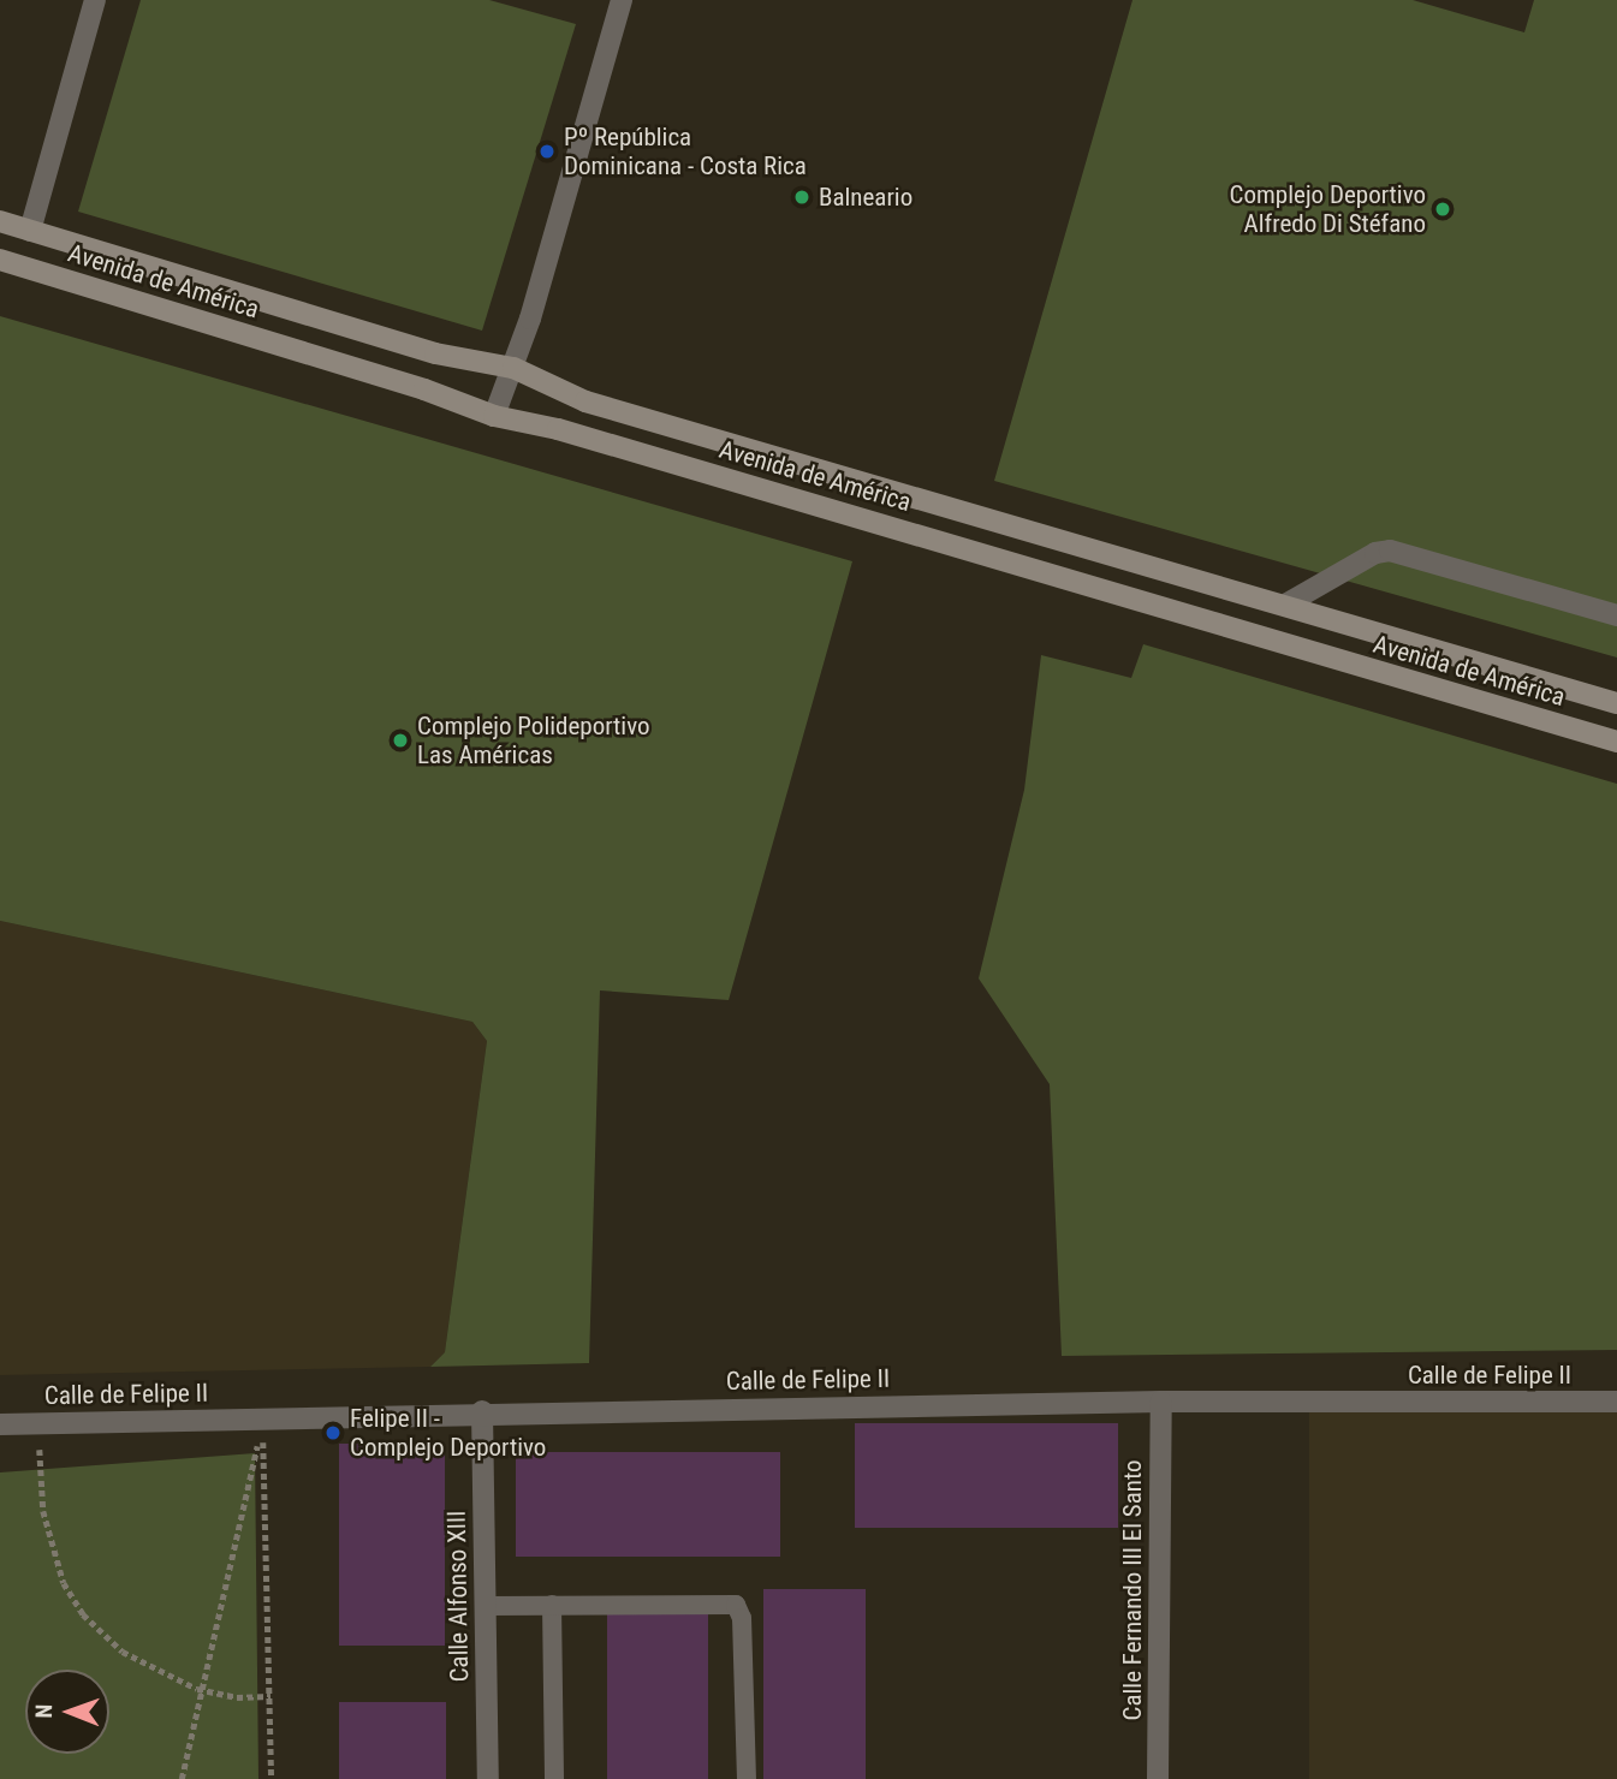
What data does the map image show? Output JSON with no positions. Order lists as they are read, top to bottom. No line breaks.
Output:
{"streets":{"main road":["Avenida de América"],"street":["Calle de Felipe II","Calle Fernando III El Santo","Calle Alfonso XIII"]},"crossings":[["Calle de Felipe II","Calle Fernando III El Santo"],["Calle de Felipe II","Calle Alfonso XIII"]],"places":["Pº República Dominicana - Costa Rica","Balneario","Complejo Deportivo Alfredo Di Stéfano","Complejo Polideportivo Las Américas","Felipe II - Complejo Deportivo"],"north":"left"}
